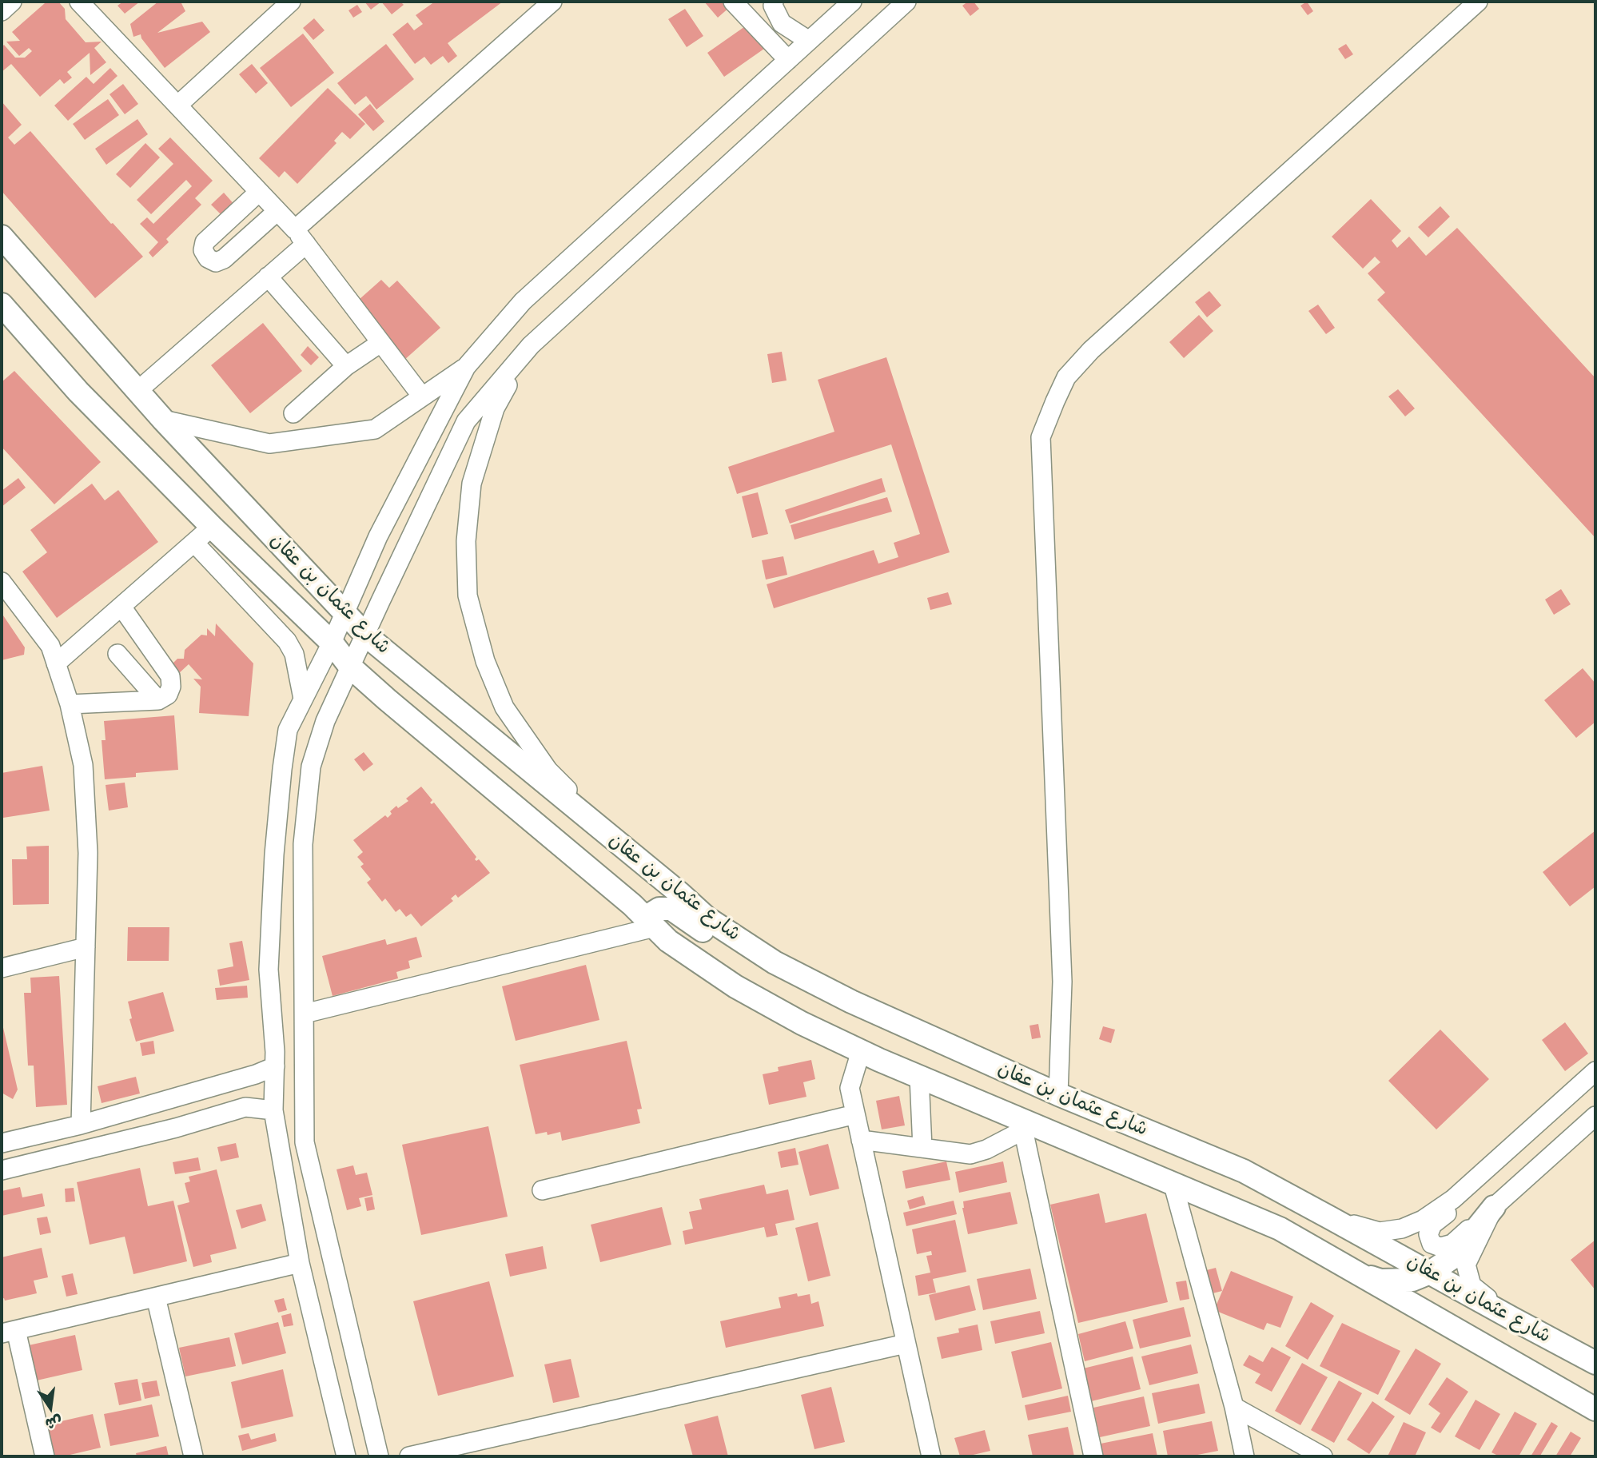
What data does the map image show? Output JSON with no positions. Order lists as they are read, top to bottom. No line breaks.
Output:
{"streets":{"main road":["شارع عثمان بن عفان"]},"north":"bottom"}
